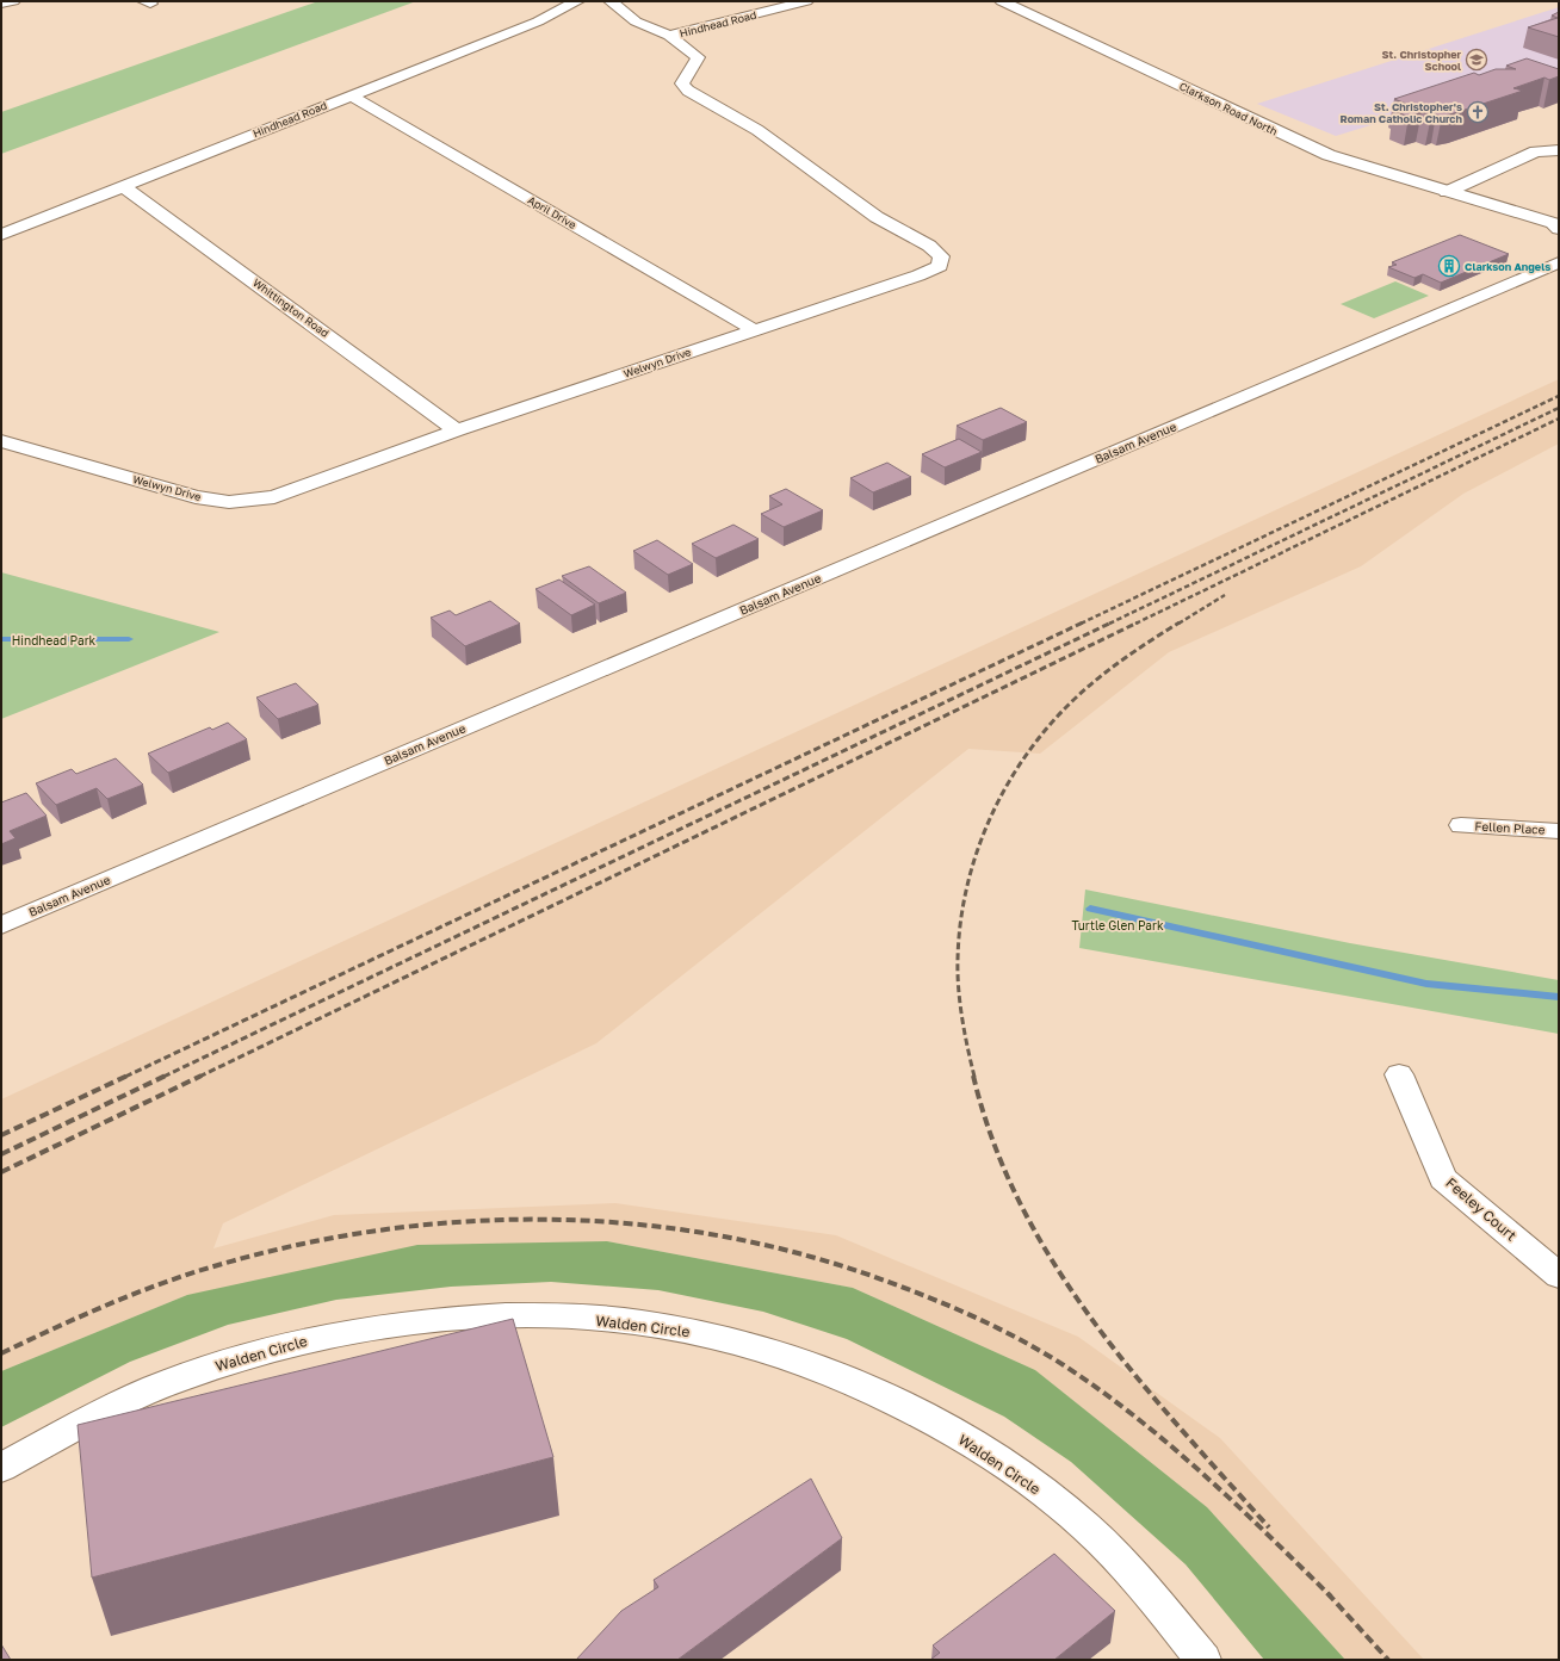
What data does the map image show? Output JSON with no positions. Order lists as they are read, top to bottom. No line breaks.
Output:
{"streets":{"street":["Hindhead Road","Clarkson Road North","April Drive","Whittington Road","Welwyn Drive","Balsam Avenue","Fellen Place","Feeley Court","Walden Circle"]},"crossings":[["Hindhead Road","April Drive"],["Hindhead Road","Whittington Road"],["Hindhead Road","Welwyn Drive"],["April Drive","Welwyn Drive"],["Whittington Road","Welwyn Drive"]],"parks":["Hindhead Park","Turtle Glen Park"],"places":{"school or university":["St. Christopher School"],"church":["St. Christopher's Roman Catholic Church"],"building":["Clarkson Angels"]}}
